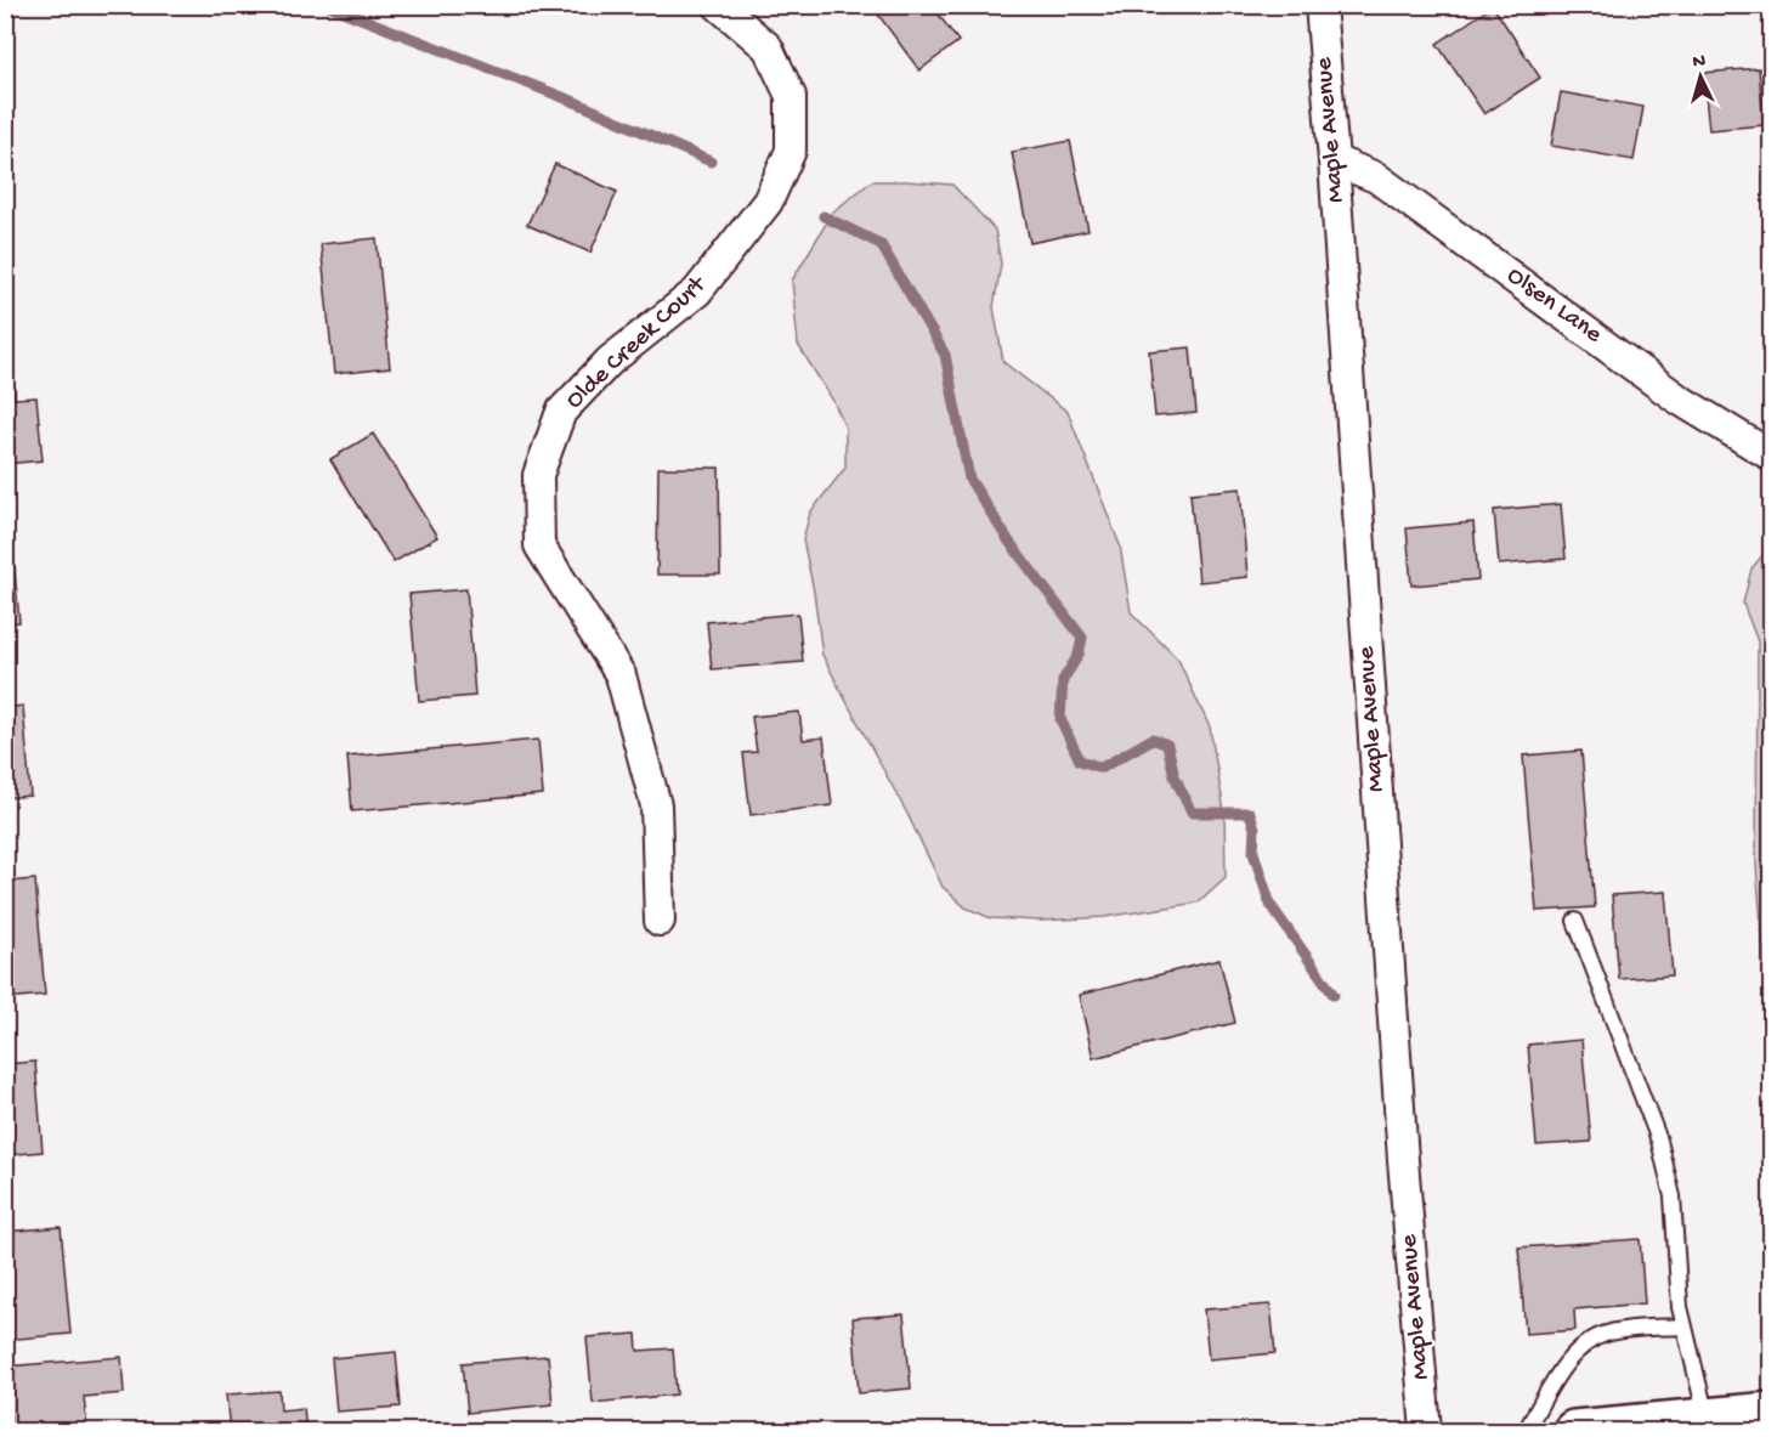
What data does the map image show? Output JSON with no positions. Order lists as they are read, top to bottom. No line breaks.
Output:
{"streets":{"street":["Maple Avenue","Olsen Lane","Olde Creek Court"]},"crossings":[["Maple Avenue","Olsen Lane"]],"north":"top"}
